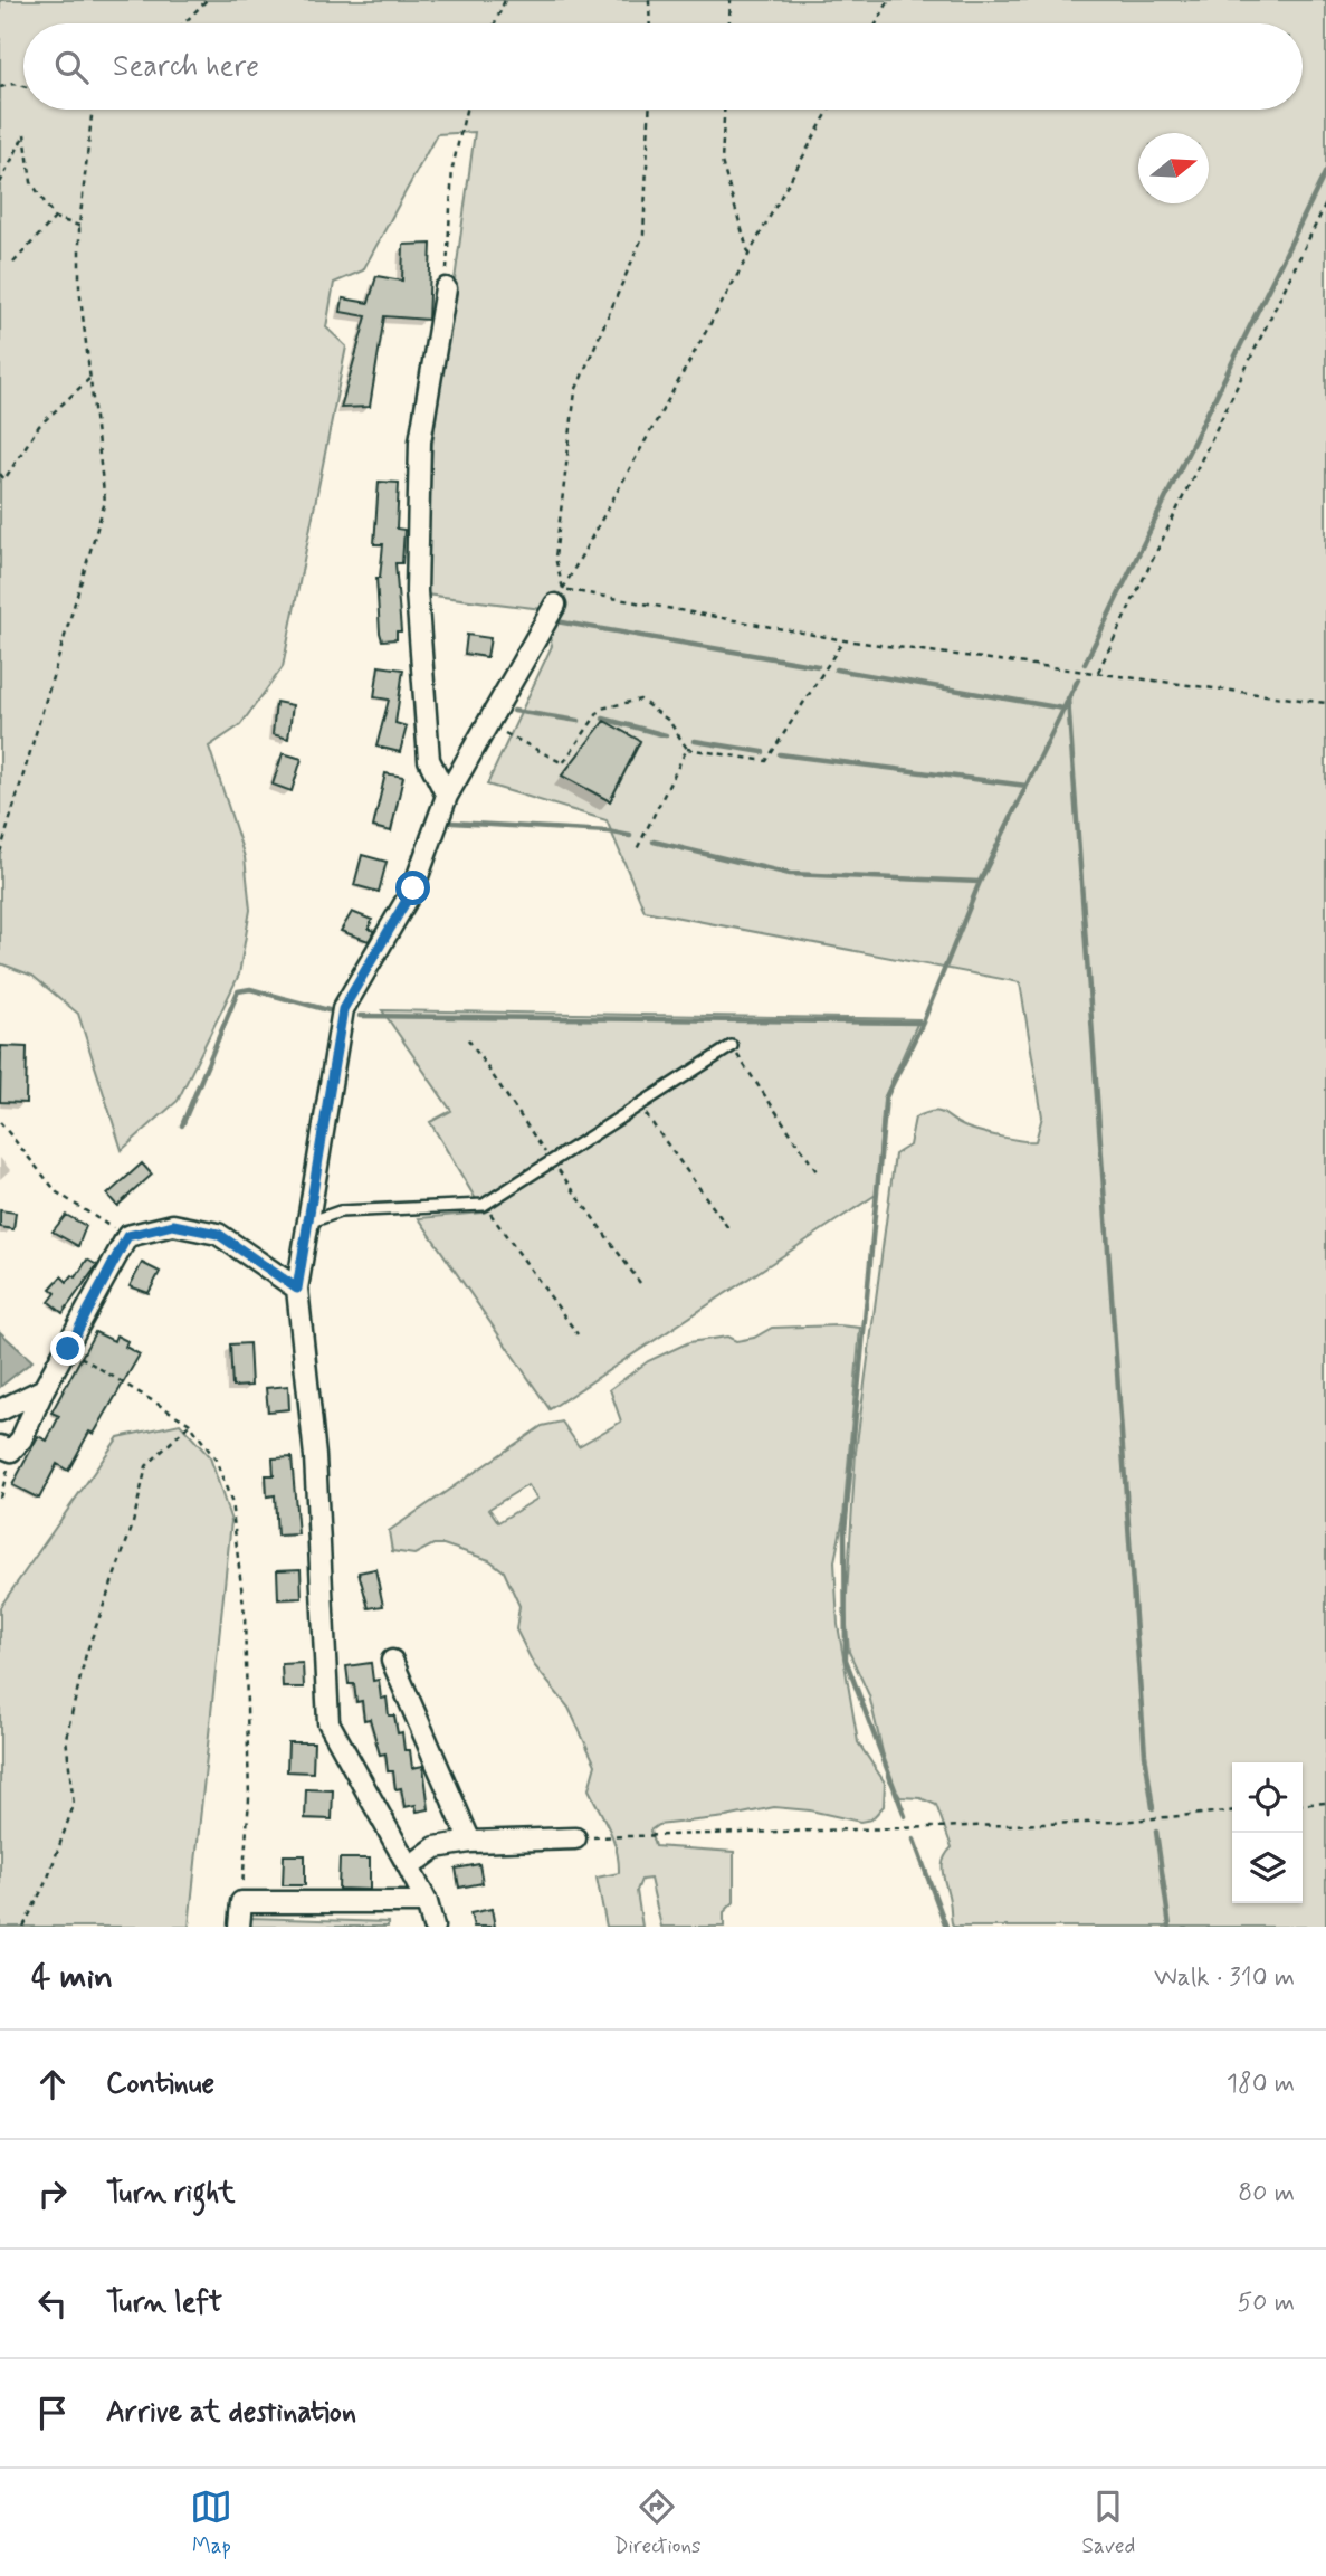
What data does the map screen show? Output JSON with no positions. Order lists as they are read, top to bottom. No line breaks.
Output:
{"north":"right","page":{"search":"Search here","heading":["4 min","Walk · 310 m"],"list":[["Continue","180 m"],["Turn right","80 m"],["Turn left","50 m"],"Arrive at destination"],"nav":["Map","Directions","Saved"]}}
